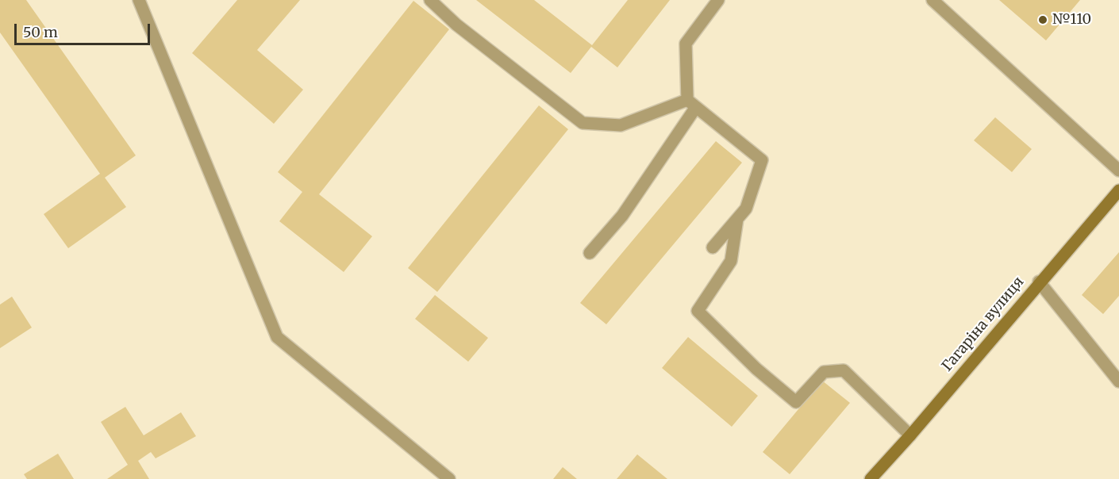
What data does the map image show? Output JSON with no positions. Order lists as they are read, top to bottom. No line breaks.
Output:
{"streets":{"main road":["Гагаріна вулиця"]},"places":["№110"],"scale_bar":"50 m"}
